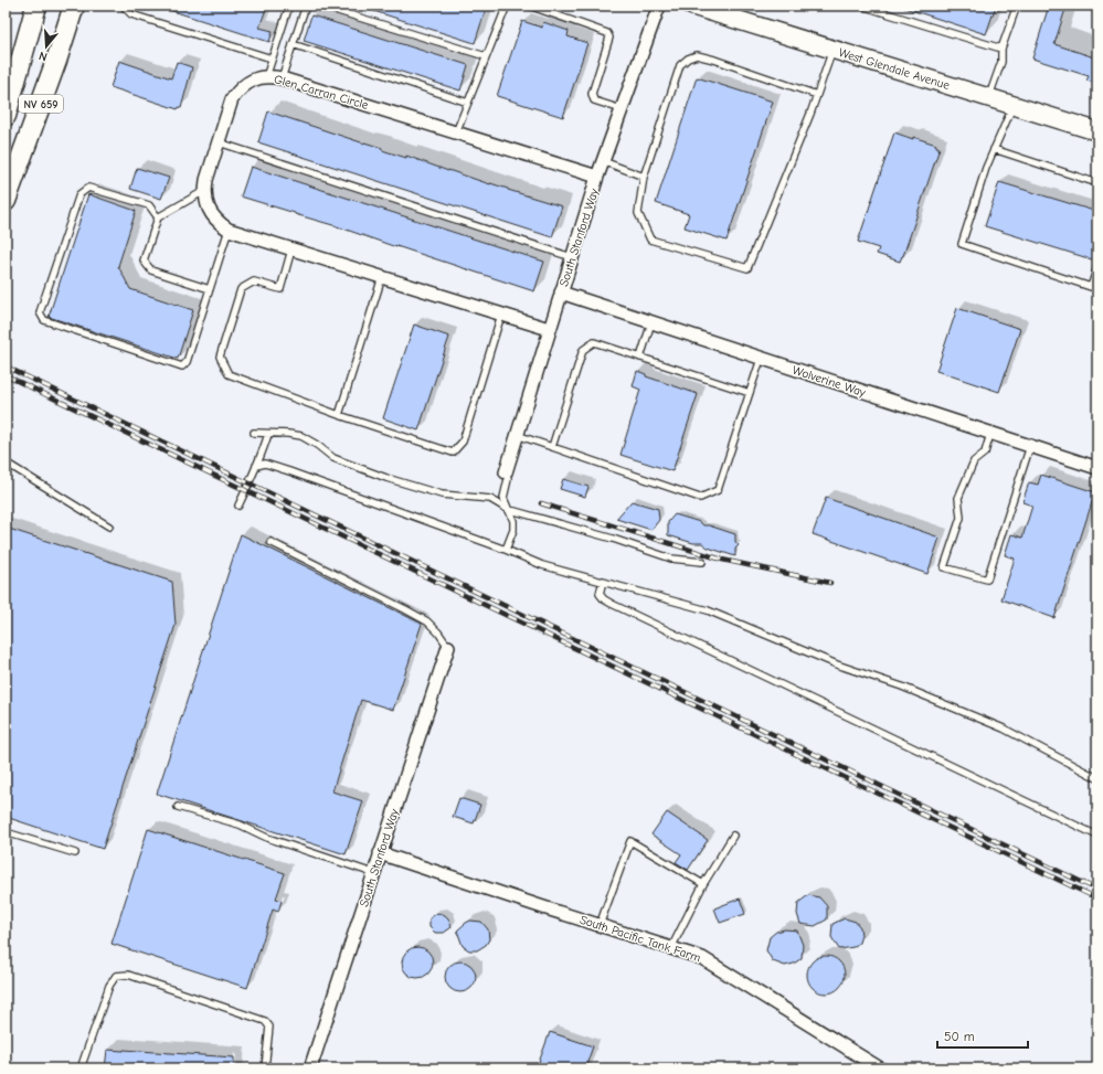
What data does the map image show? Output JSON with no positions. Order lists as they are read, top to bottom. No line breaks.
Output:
{"streets":{"main road":["West Glendale Avenue","NV 659"],"street":["Glen Carran Circle","South Stanford Way","Wolverine Way","South Pacific Tank Farm"]},"crossings":[["Glen Carran Circle","South Stanford Way"],["South Stanford Way","Wolverine Way"],["South Stanford Way","South Pacific Tank Farm"]],"scale_bar":"50 m","north":"bottom"}
